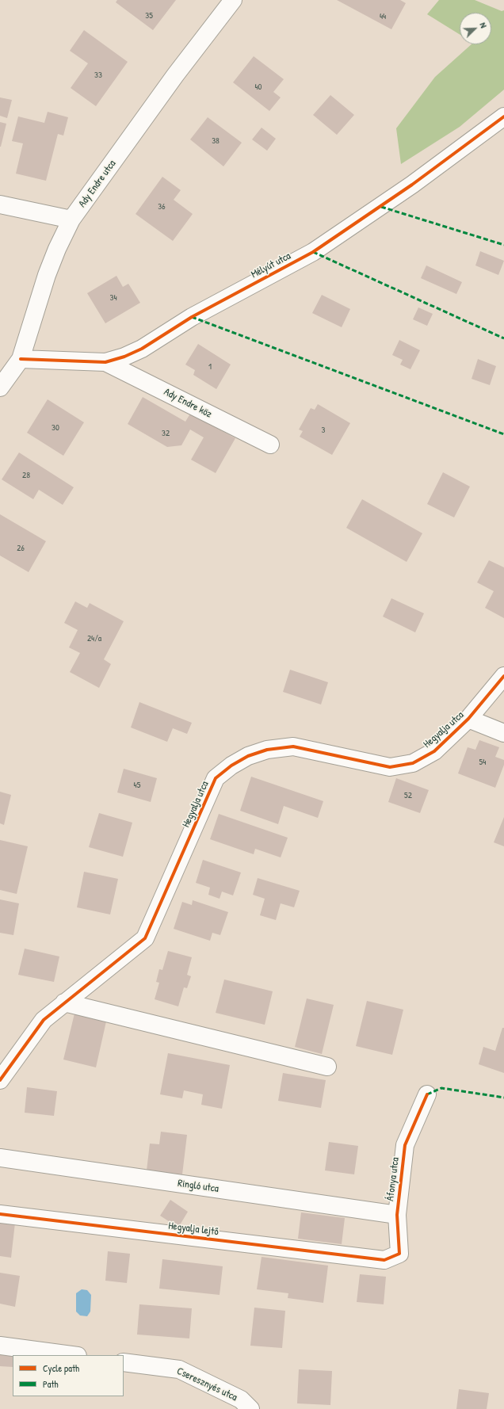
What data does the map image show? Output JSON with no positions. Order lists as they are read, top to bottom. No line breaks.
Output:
{"streets":{"street":["Ady Endre utca","Mélyút utca","Ady Endre köz","Hegyalja utca","Áfonya utca","Ringló utca","Hegyalja lejtő","Cseresznyés utca"]},"crossings":[["Ady Endre utca","Mélyút utca"],["Mélyút utca","Ady Endre köz"],["Áfonya utca","Ringló utca"],["Áfonya utca","Hegyalja lejtő"]],"house_numbers":["35","44","33","40","38","36","34","1","30","3","32","28","26","24/a","54","45","52"],"legend":["Cycle path","Path"],"north":"top right"}
